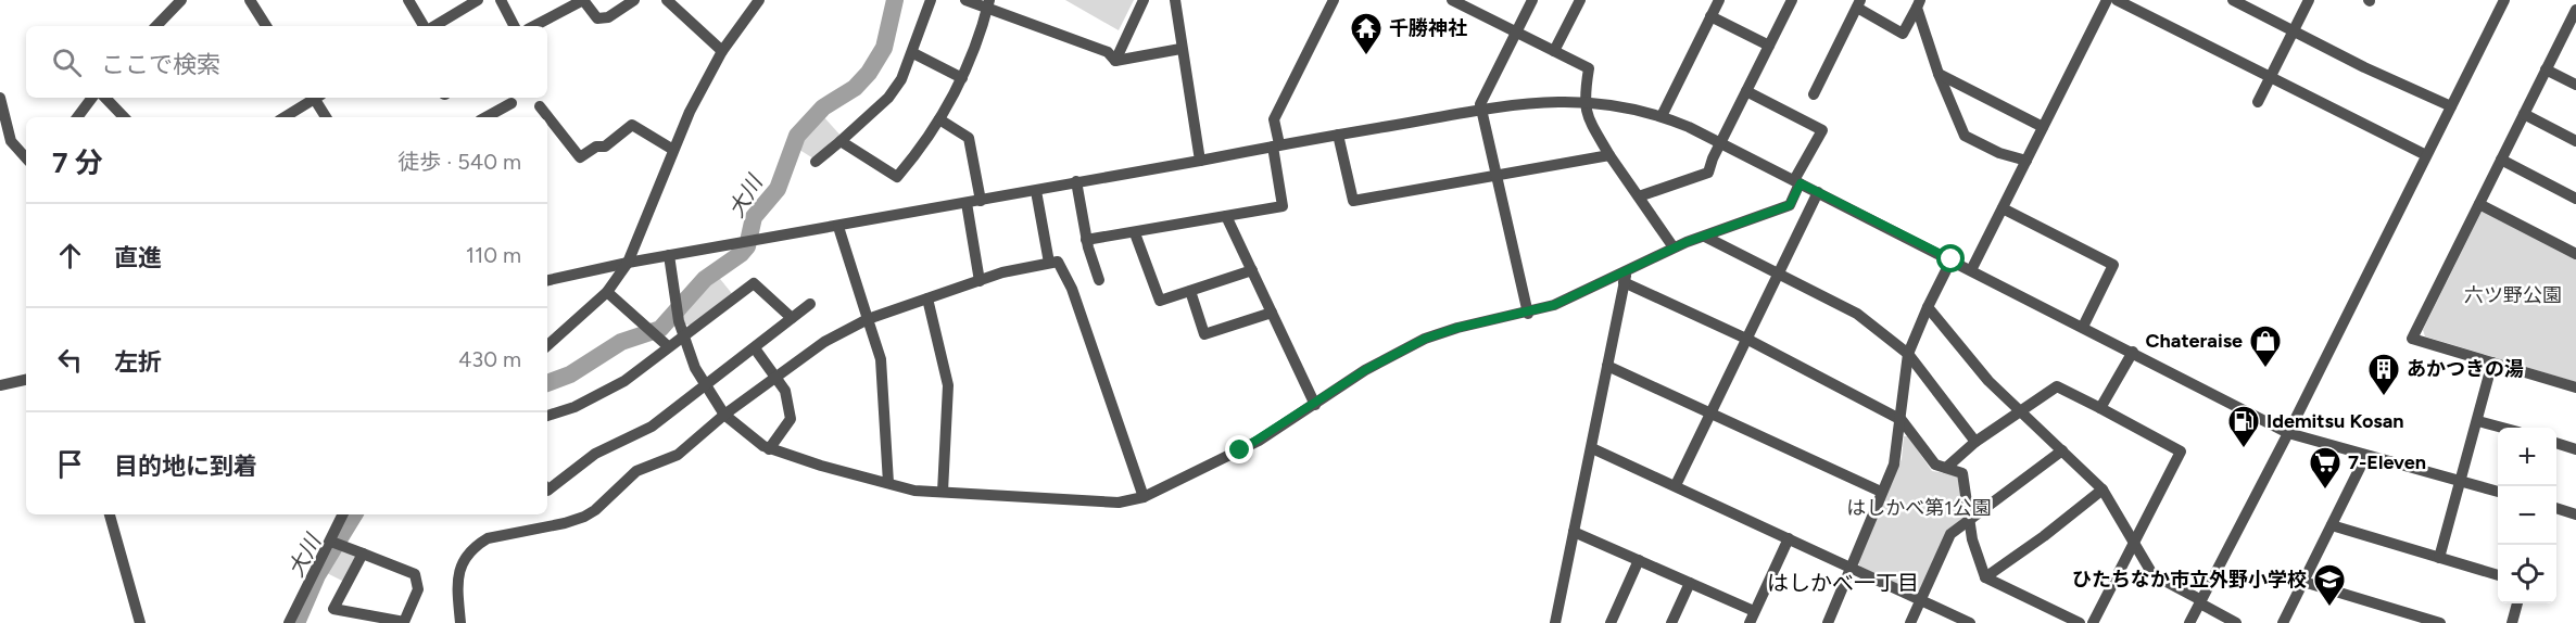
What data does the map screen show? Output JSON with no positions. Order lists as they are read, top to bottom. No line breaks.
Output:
{"districts":["はしかべ一丁目"],"water":["大川"],"parks":["六ツ野公園","はしかべ第1公園"],"places":{"temple":["千勝神社"],"shop":["Chateraise"],"building":["あかつきの湯"],"fuel station":["Idemitsu Kosan"],"supermarket":["7-Eleven"],"school or university":["ひたちなか市立外野小学校"]},"page":{"search":"ここで検索","heading":["7 分","徒歩 · 540 m"],"list":[["直進","110 m"],["左折","430 m"],"目的地に到着"],"map_buttons":["+","−"]}}
